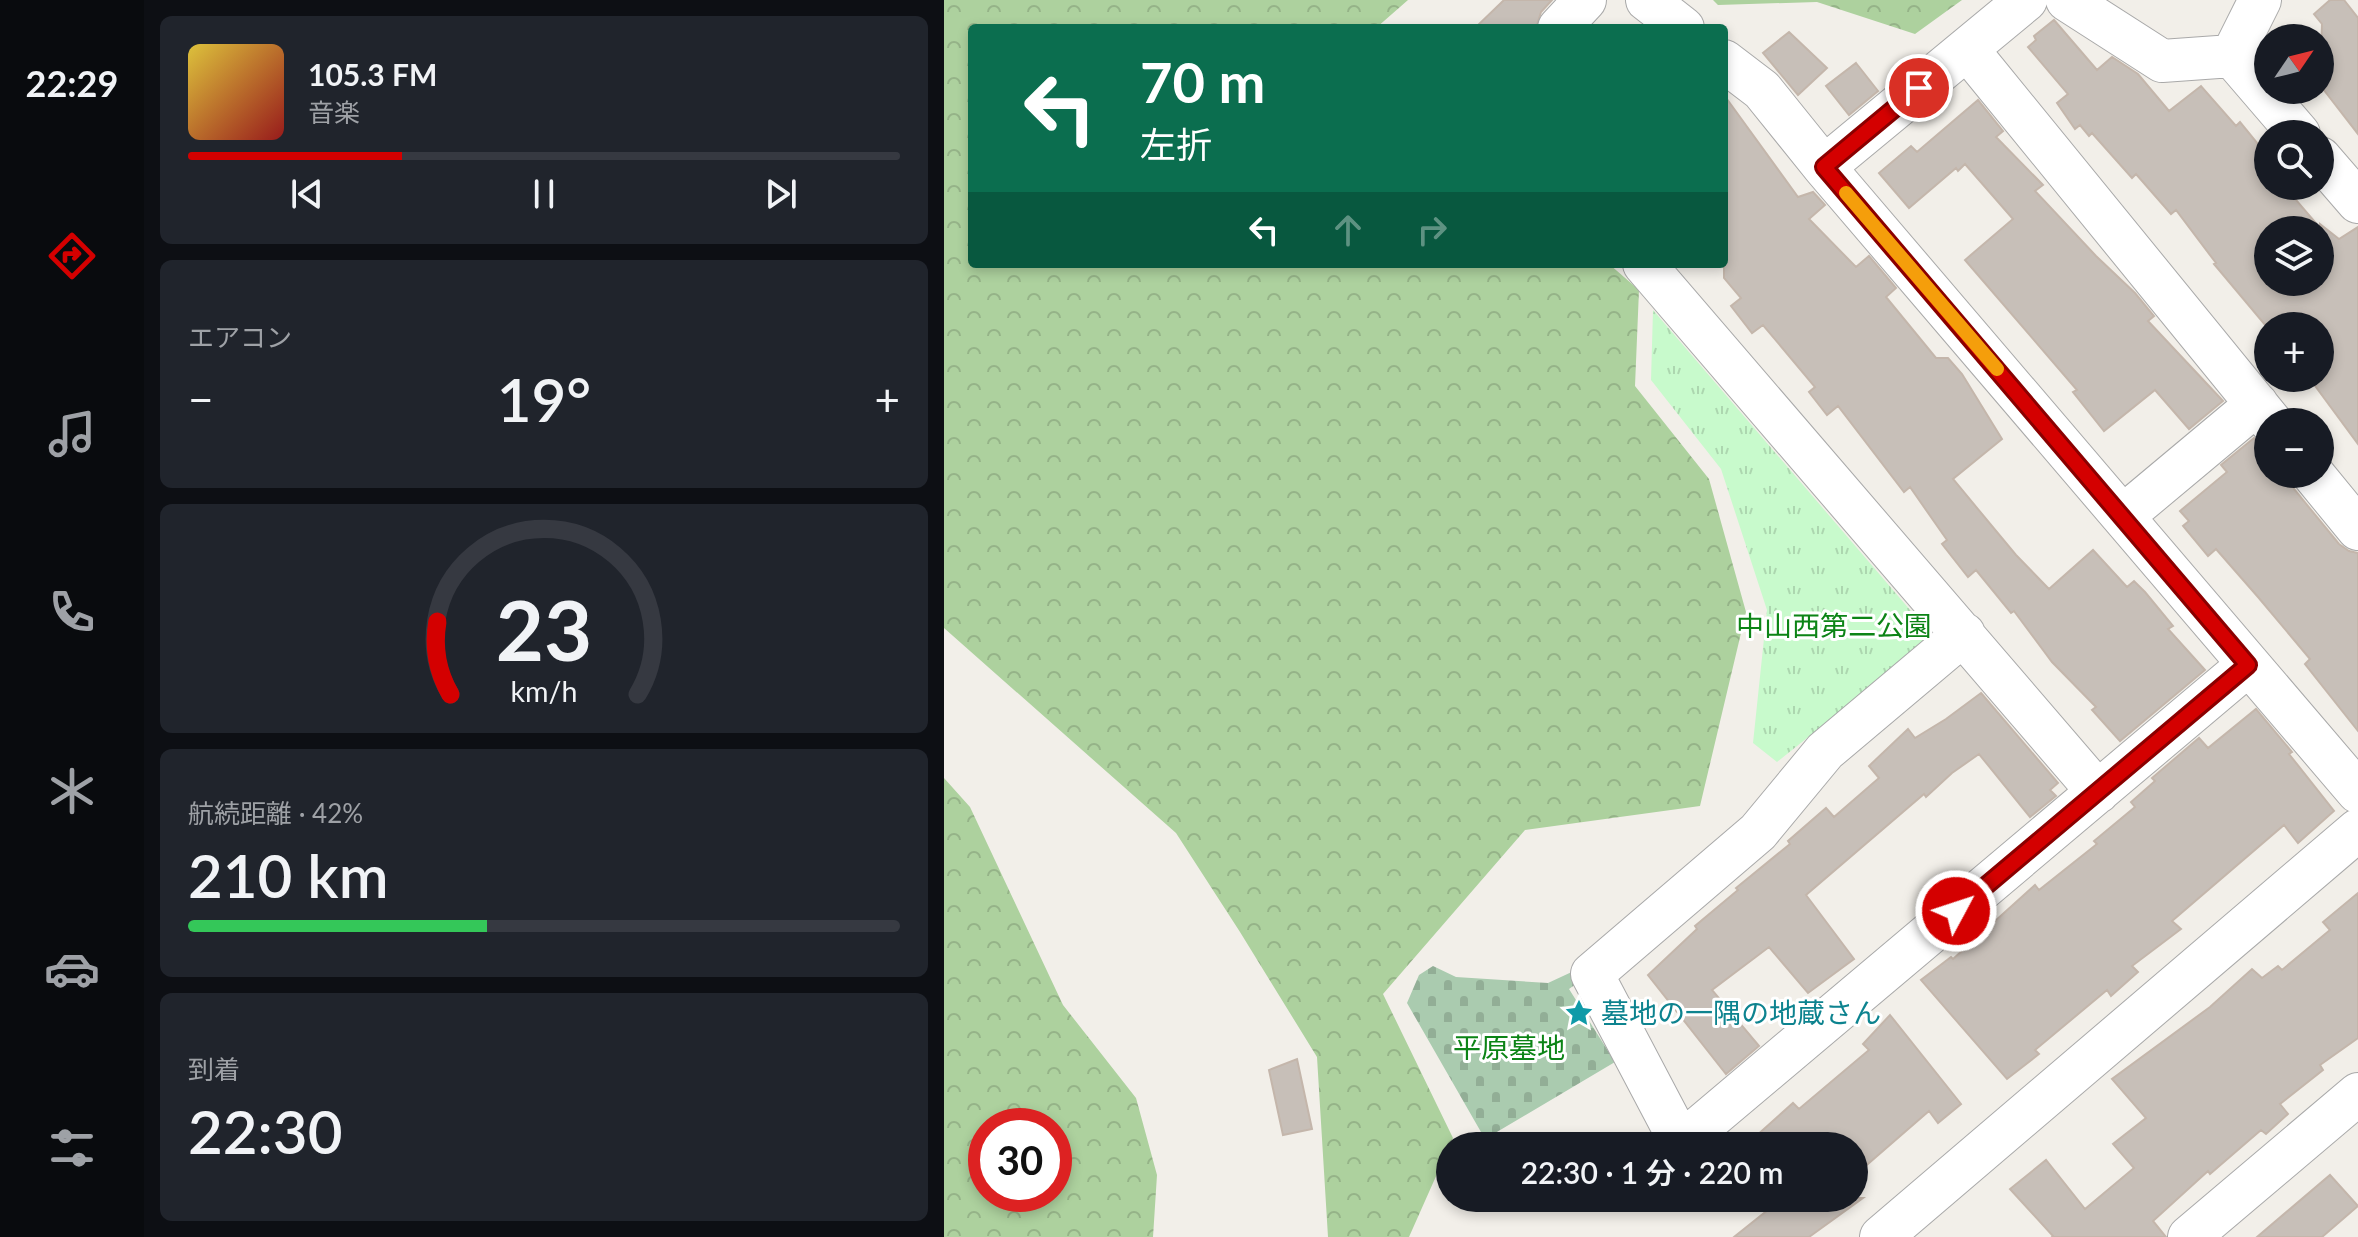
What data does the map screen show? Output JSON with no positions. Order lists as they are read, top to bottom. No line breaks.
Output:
{"parks":["中山西第二公園","平原墓地"],"places":{"place":["墓地の一隅の地蔵さん"]},"north":"top right","page":{"tabs":"22:29","map_buttons":["+","−"],"turn":["70 m","左折"],"song":["105.3 FM","音楽"],"tile":["エアコン",["航続距離 · 42%","210 km"],["到着","22:30"]],"heat":["−","19°","+"],"limit":"30","trip":"22:30 · 1 分 · 220 m","gauge":["23","km/h"]}}
